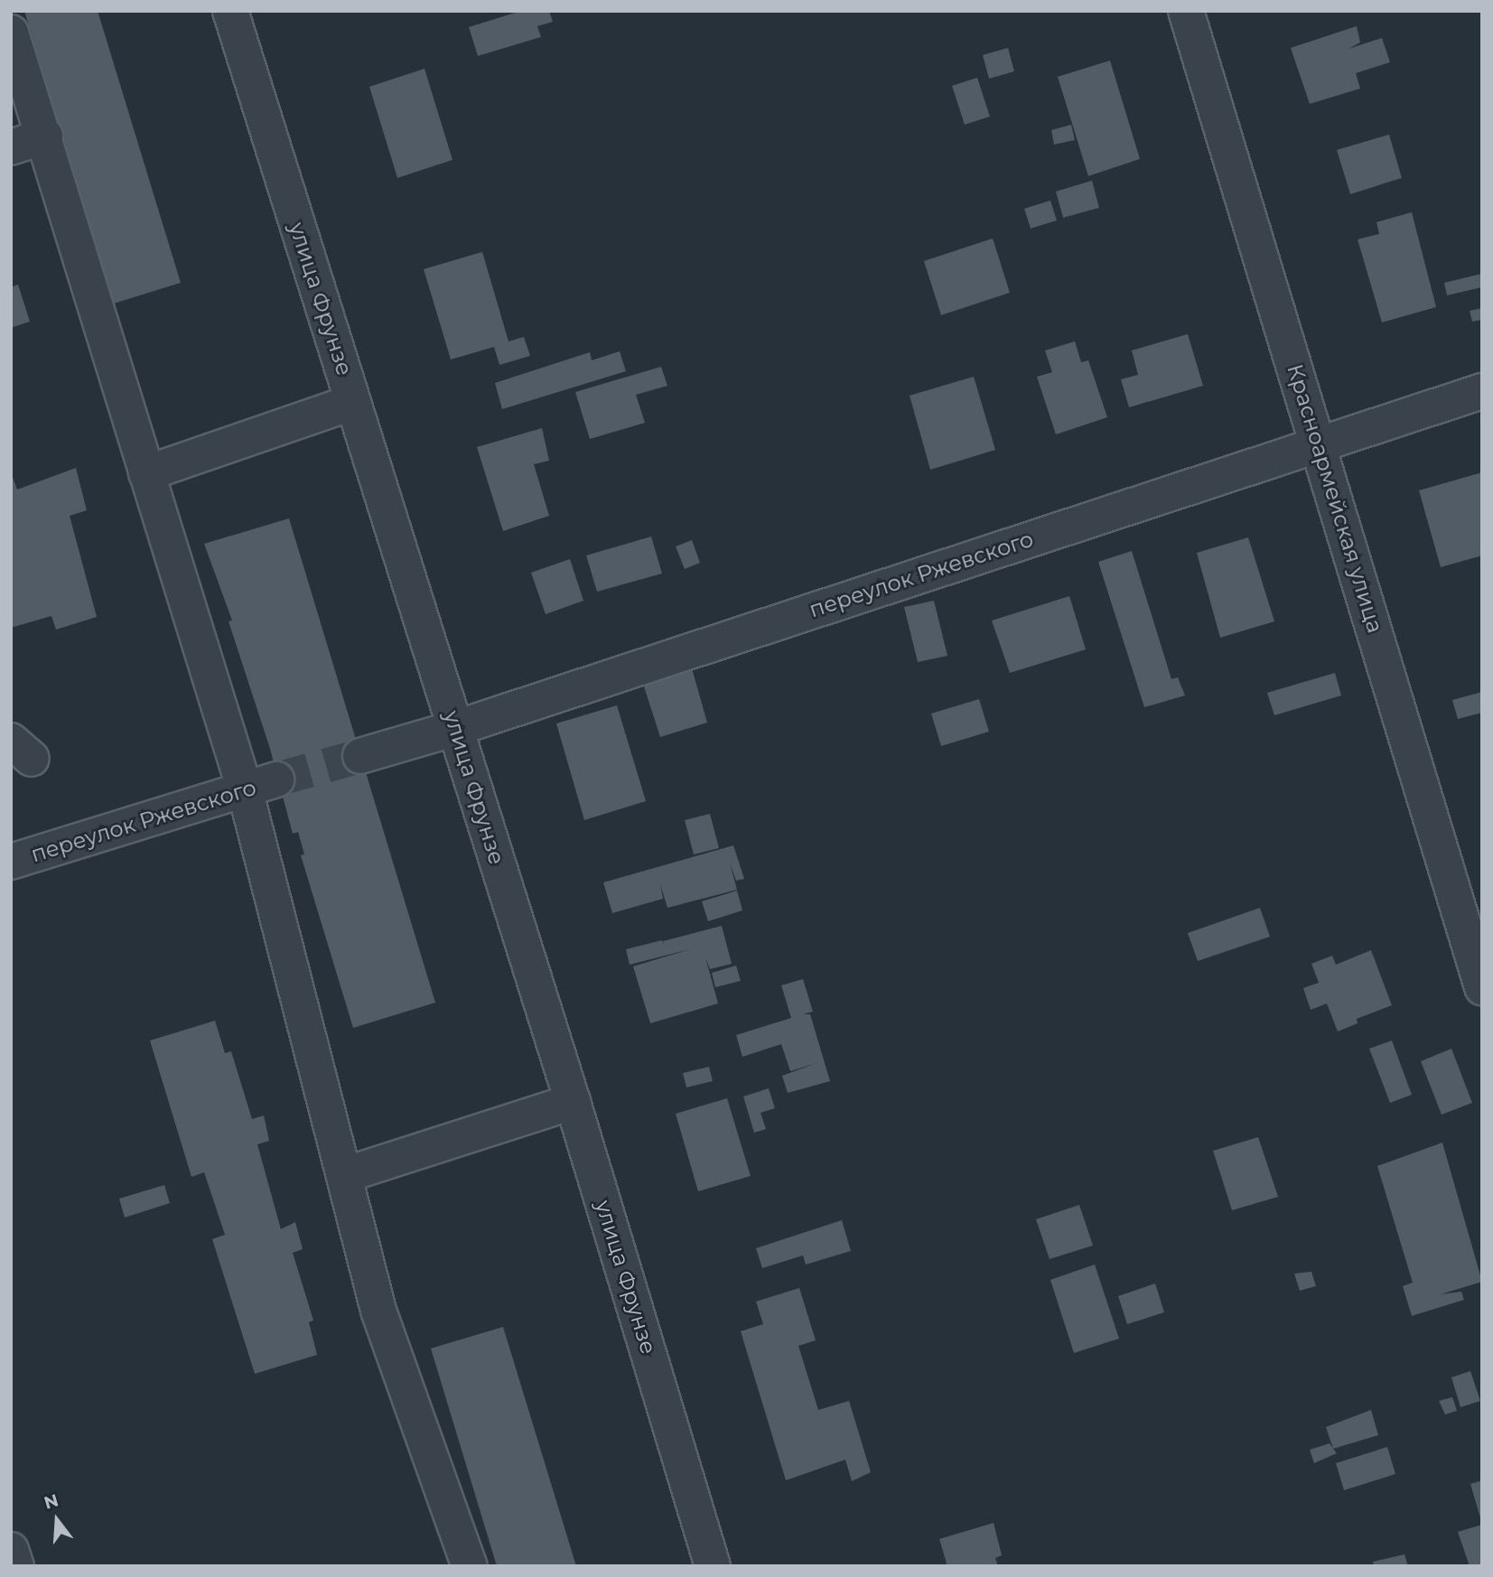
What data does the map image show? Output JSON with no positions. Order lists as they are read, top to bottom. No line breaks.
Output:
{"streets":{"street":["улица Фрунзе","Красноармейская улица","переулок Ржевского"]},"crossings":[["улица Фрунзе","переулок Ржевского"],["Красноармейская улица","переулок Ржевского"]],"north":"top"}
